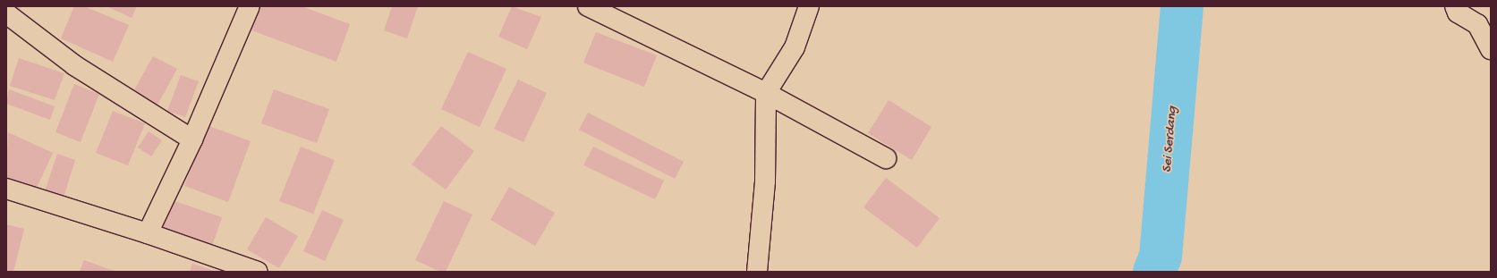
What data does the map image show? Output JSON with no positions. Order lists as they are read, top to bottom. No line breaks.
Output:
{"water":["Sei Serdang"]}
